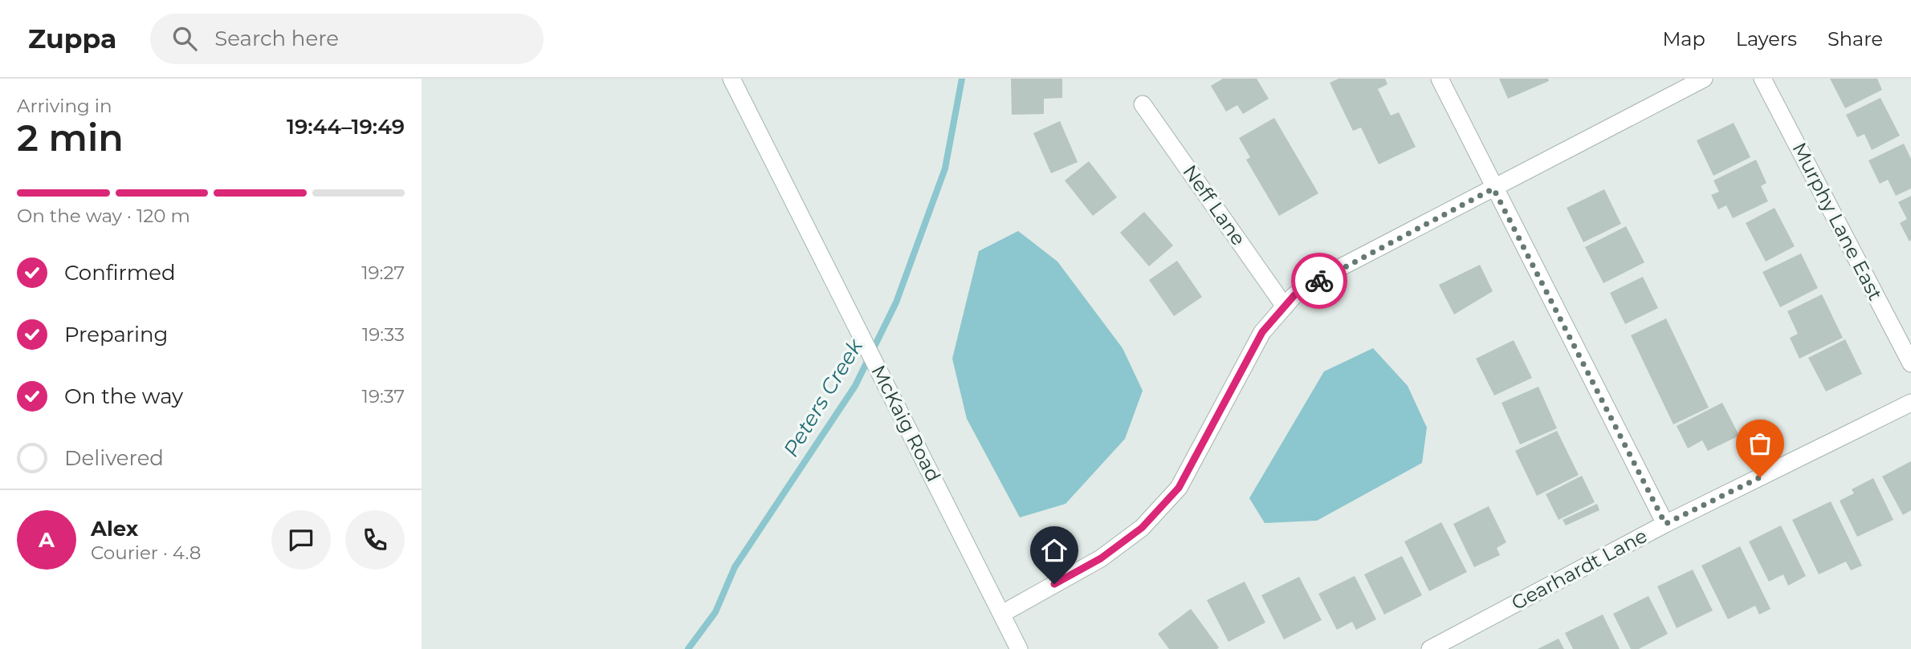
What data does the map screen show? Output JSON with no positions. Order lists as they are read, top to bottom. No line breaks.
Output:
{"streets":{"street":["Neff Lane","Murphy Lane East","McKaig Road","Gearhardt Lane"]},"water":["Peters Creek"],"page":{"header":"Zuppa","search":"Search here","nav":["Map","Layers","Share"],"heading":["2 min","Arriving in","19:44–19:49"],"panel":["Alex","Courier · 4.8"],"bar":"On the way · 120 m","list":[["Confirmed","19:27"],["Preparing","19:33"],["On the way","19:37"],"Delivered"],"round":"A"}}
